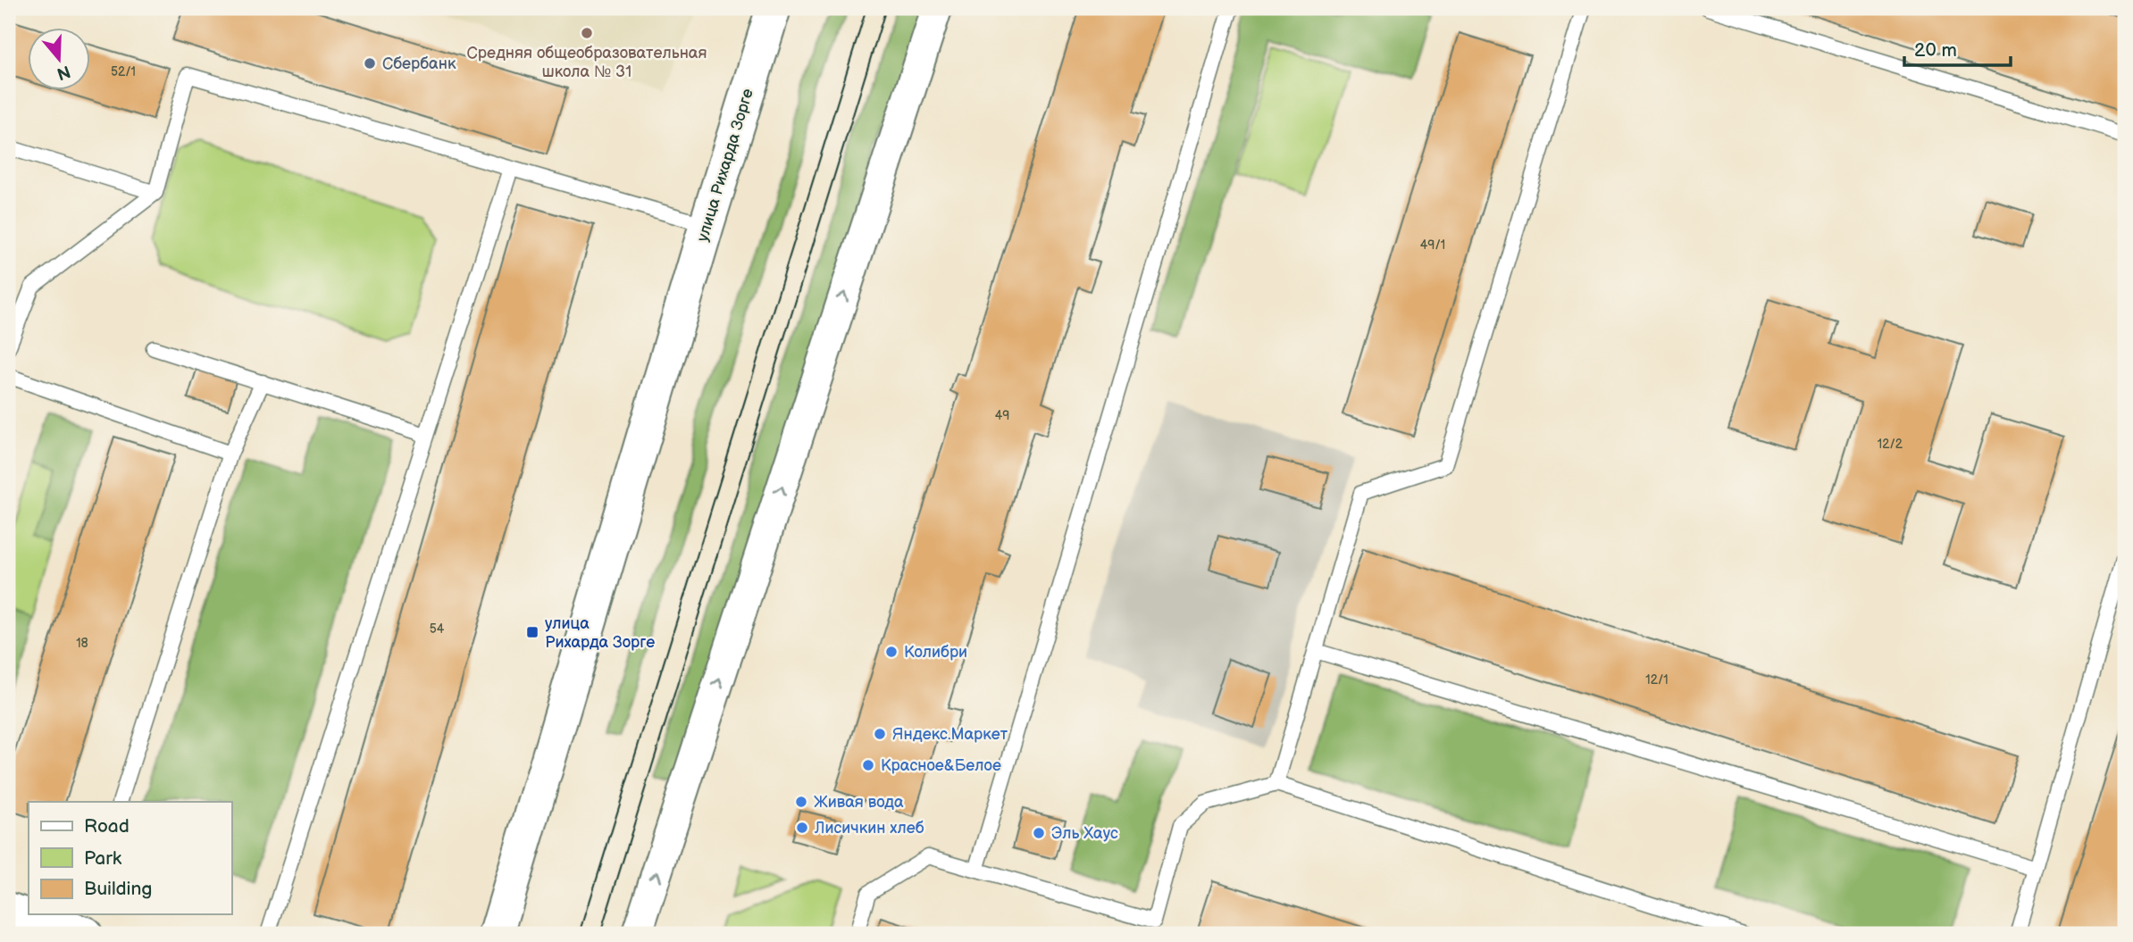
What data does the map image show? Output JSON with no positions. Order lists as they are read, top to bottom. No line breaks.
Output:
{"streets":{"street":["улица Рихарда Зорге"]},"places":{"other":["Средняя общеобразовательная школа № 31","Сбербанк","Колибри","Яндекс.Маркет","Красное&Белое","Живая вода","Лисичкин хлеб","Эль Хаус"],"transit":["улица Рихарда Зорге"]},"house_numbers":["52/1","49/1","49","12/2","54","18","12/1"],"legend":["Road","Park","Building"],"scale_bar":"20 m","north":"bottom"}
